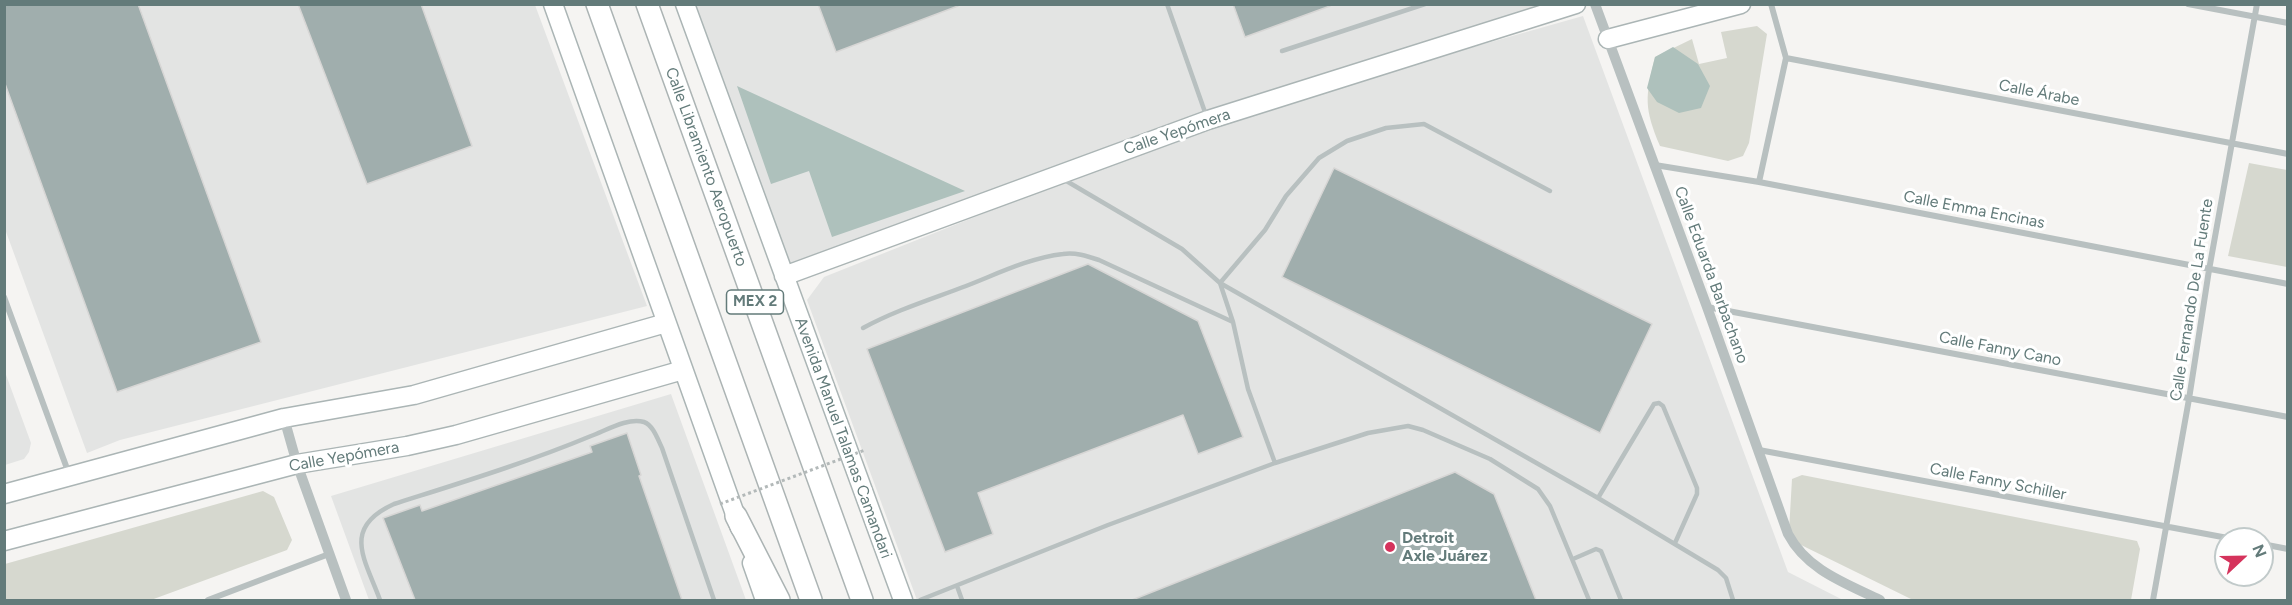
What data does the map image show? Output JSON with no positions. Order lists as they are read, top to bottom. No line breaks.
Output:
{"streets":{"highway":["Calle Libramiento Aeropuerto","MEX 2"],"main road":["Calle Yepómera","Avenida Manuel Talamas Camandari"],"street":["Calle Árabe","Calle Emma Encinas","Calle Eduarda Barbachano","Calle Fernando De La Fuente","Calle Fanny Cano","Calle Fanny Schiller"]},"crossings":[["Calle Árabe","Calle Fernando De La Fuente"],["Calle Yepómera","Avenida Manuel Talamas Camandari"],["Calle Emma Encinas","Calle Eduarda Barbachano"],["Calle Emma Encinas","Calle Fernando De La Fuente"],["Calle Eduarda Barbachano","Calle Fanny Cano"],["Calle Eduarda Barbachano","Calle Fanny Schiller"],["Calle Fernando De La Fuente","Calle Fanny Cano"],["Calle Fernando De La Fuente","Calle Fanny Schiller"]],"places":["Detroit Axle Juárez"],"north":"right"}
